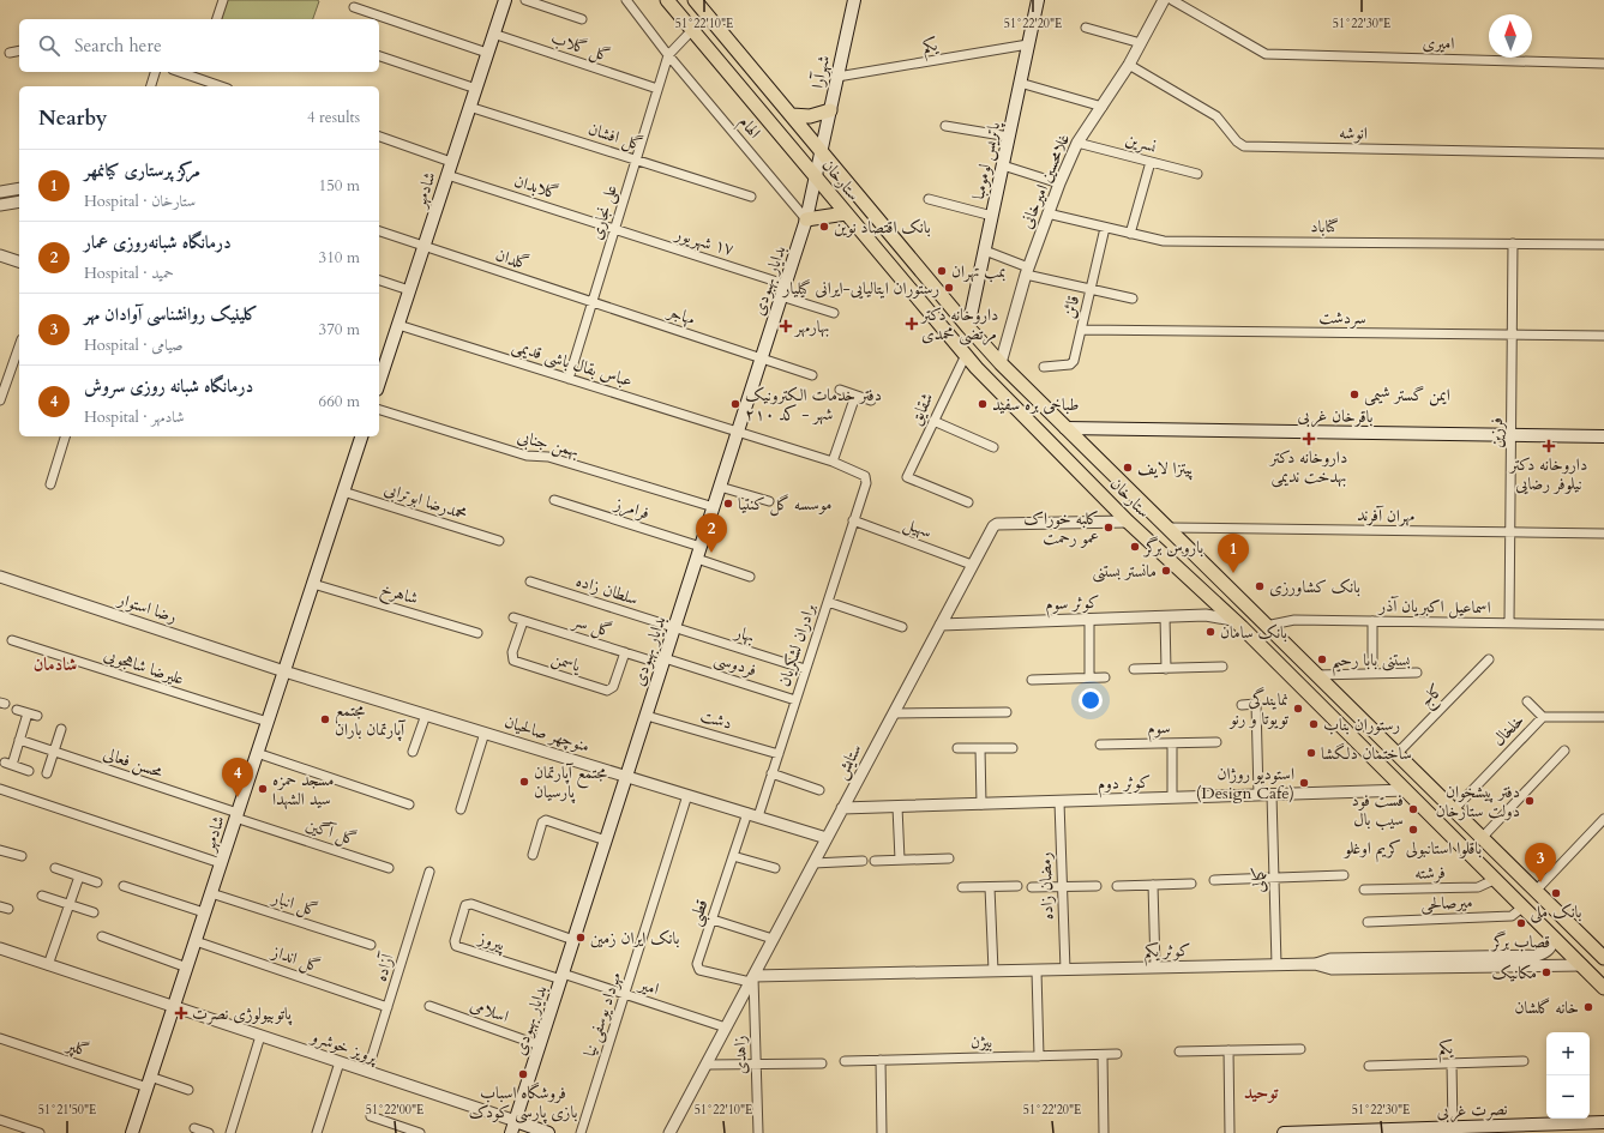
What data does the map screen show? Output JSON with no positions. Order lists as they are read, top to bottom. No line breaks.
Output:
{"streets":{"main road":["شهرآرا","پاتریس لومومبا","ستارخان","شادمهر","بدایار بهبودی","باقرخان غربی","نصرت غربی"],"street":["امیری","یکم","گل گلاب","الهام","انوشه","گل افشان","نسرین","غلامحسین امیرخانی","گلابدان","علی نجاری","گناباد","١٧ شهریور","گلدان","قائن","مهاجر","سردشت","عباس بقال باشی قدیمی","شقایق","فرزین","بهمن جنابی","محمدرضا ابوترابی","فرامرز","مهران آفرند","سهیل","سلطان زاده","شاهرخ","کوثر سوم","اسماعیل اکبریان آذر","رضا استوار","گل سر","بهار","برادران لشکریان","یاسمن","فردوسی","علیرضا شاهجویی","کاج","دشت","سوم","خلخال","منوچهر صالحیان","ستایش","محسن فعالی","کوثر دوم","گل آگین","فرشته","کمالی","رمضان زاده","میرصالحی","گل انبار","قطبی","پیروز","کوثر یکم","گل انداز","آزاده","امیر","اسلامی","مهرداد یوسفی نیا","بیژن","پرویز خوشرو","گلپر","زاهدی"]},"crossings":[["یکم","شهرآرا"],["یکم","پاتریس لومومبا"],["گل گلاب","شادمهر"],["گل گلاب","علی نجاری"],["شهرآرا","ستارخان"],["شهرآرا","بدایار بهبودی"],["الهام","علی نجاری"],["الهام","بدایار بهبودی"],["انوشه","غلامحسین امیرخانی"],["گل افشان","شادمهر"],["گل افشان","علی نجاری"],["نسرین","غلامحسین امیرخانی"],["پاتریس لومومبا","ستارخان"],["ستارخان","غلامحسین امیرخانی"],["ستارخان","بدایار بهبودی"],["ستارخان","شقایق"],["ستارخان","باقرخان غربی"],["ستارخان","مهران آفرند"],["ستارخان","کوثر سوم"],["ستارخان","اسماعیل اکبریان آذر"],["ستارخان","کاج"],["ستارخان","خلخال"],["ستارخان","ستایش"],["ستارخان","کوثر دوم"],["ستارخان","فرشته"],["ستارخان","میرصالحی"],["ستارخان","کوثر یکم"],["غلامحسین امیرخانی","گناباد"],["گلابدان","شادمهر"],["گلابدان","علی نجاری"],["گلابدان","١٧ شهریور"],["شادمهر","گلدان"],["شادمهر","عباس بقال باشی قدیمی"],["شادمهر","محمدرضا ابوترابی"],["شادمهر","شاهرخ"],["شادمهر","رضا استوار"],["شادمهر","علیرضا شاهجویی"],["شادمهر","منوچهر صالحیان"],["شادمهر","محسن فعالی"],["شادمهر","گل آگین"],["شادمهر","گل انبار"],["شادمهر","گل انداز"],["شادمهر","پرویز خوشرو"],["شادمهر","گلپر"],["علی نجاری","١٧ شهریور"],["علی نجاری","گلدان"],["علی نجاری","مهاجر"],["علی نجاری","عباس بقال باشی قدیمی"],["گناباد","قائن"],["گناباد","فرزین"],["١٧ شهریور","بدایار بهبودی"],["گلدان","مهاجر"],["بدایار بهبودی","مهاجر"],["بدایار بهبودی","عباس بقال باشی قدیمی"],["بدایار بهبودی","بهمن جنابی"],["بدایار بهبودی","فرامرز"],["بدایار بهبودی","سلطان زاده"],["بدایار بهبودی","گل سر"],["بدایار بهبودی","بهار"],["بدایار بهبودی","فردوسی"],["بدایار بهبودی","دشت"],["بدایار بهبودی","منوچهر صالحیان"],["بدایار بهبودی","پیروز"],["بدایار بهبودی","امیر"],["بدایار بهبودی","اسلامی"],["بدایار بهبودی","پرویز خوشرو"],["قائن","سردشت"],["سردشت","فرزین"],["عباس بقال باشی قدیمی","برادران لشکریان"],["باقرخان غربی","فرزین"],["فرزین","مهران آفرند"],["فرزین","اسماعیل اکبریان آذر"],["سهیل","برادران لشکریان"],["سهیل","ستایش"],["سلطان زاده","بهار"],["کوثر سوم","ستایش"],["رضا استوار","منوچهر صالحیان"],["گل سر","یاسمن"],["گل سر","فردوسی"],["بهار","برادران لشکریان"],["برادران لشکریان","فردوسی"],["برادران لشکریان","دشت"],["برادران لشکریان","منوچهر صالحیان"],["برادران لشکریان","قطبی"],["منوچهر صالحیان","ستایش"],["منوچهر صالحیان","قطبی"],["منوچهر صالحیان","مهرداد یوسفی نیا"],["ستایش","کوثر دوم"],["ستایش","قطبی"],["ستایش","کوثر یکم"],["ستایش","امیر"],["ستایش","زاهدی"],["محسن فعالی","گل آگین"],["کوثر دوم","کمالی"],["کوثر دوم","رمضان زاده"],["کمالی","کوثر یکم"],["رمضان زاده","کوثر یکم"],["قطبی","کوثر یکم"],["قطبی","زاهدی"],["پیروز","امیر"],["کوثر یکم","زاهدی"],["گل انداز","آزاده"],["آزاده","پرویز خوشرو"],["امیر","مهرداد یوسفی نیا"]],"districts":["شادمان","توحید"],"places":{"other":["بانک اقتصاد نوین","بمب تهران","رستوران ایتالیایی-ایرانی گیلیار","ایمن گستر شیمی","دفتر خدمات الکترونیک شهر - کد ۲۱۰","طباخی بره سفید","پیتزا لایف","موسسه گل کنتیا","کلبه خوراک عمو رحمت","باروس برگر","مانستر بستنی","بانک کشاورزی","بانک سامان","بستنی بابا رحیم","نمایندگی تویوتا و رنو","مجتمع آپارتمان باران","رستوران بناب","ساختمان دلگشا","مجتمع آپارتمان پارسیان","استودیو روژان (Design Cafe)","مسجد حمزه سید الشهدا","دفتر پیشخوان دولت ستارخان","فست فود سيب بال","باقلوا استانبولی کریم اوغلو","بانک ملی","قصاب برگر","بانک ایران زمین","مکانیک","خانه گلشان","فروشگاه اسباب بازی پارسی کودک"],"health":["داروخانه دکتر مرتضی محمدی","بهارمهر","داروخانه دکتر بهدخت ندیمی","داروخانه دکتر نیلوفر رضایی","پاتوبیولوژی نصرت"]},"north":"top","page":{"search":"Search here","heading":["Nearby","4 results"],"list":[{"mark":"1","name":"مرکز پرستاری کیانمهر","note":"Hospital · ستارخان","value":"150 m"},{"mark":"2","name":"درمانگاه شبانه‌روزی عمار","note":"Hospital · حمید","value":"310 m"},{"mark":"3","name":"کلینیک روانشناسی آوادان مهر","note":"Hospital · صیامی","value":"370 m"},{"mark":"4","name":"درمانگاه شبانه روزی سروش","note":"Hospital · شادمهر","value":"660 m"}],"pins":["2","1","4","3"],"map_buttons":["+","−"]},"coordinates":["51°22'10\"E","51°22'20\"E","51°22'30\"E","51°21'50\"E","51°22'00\"E"]}
